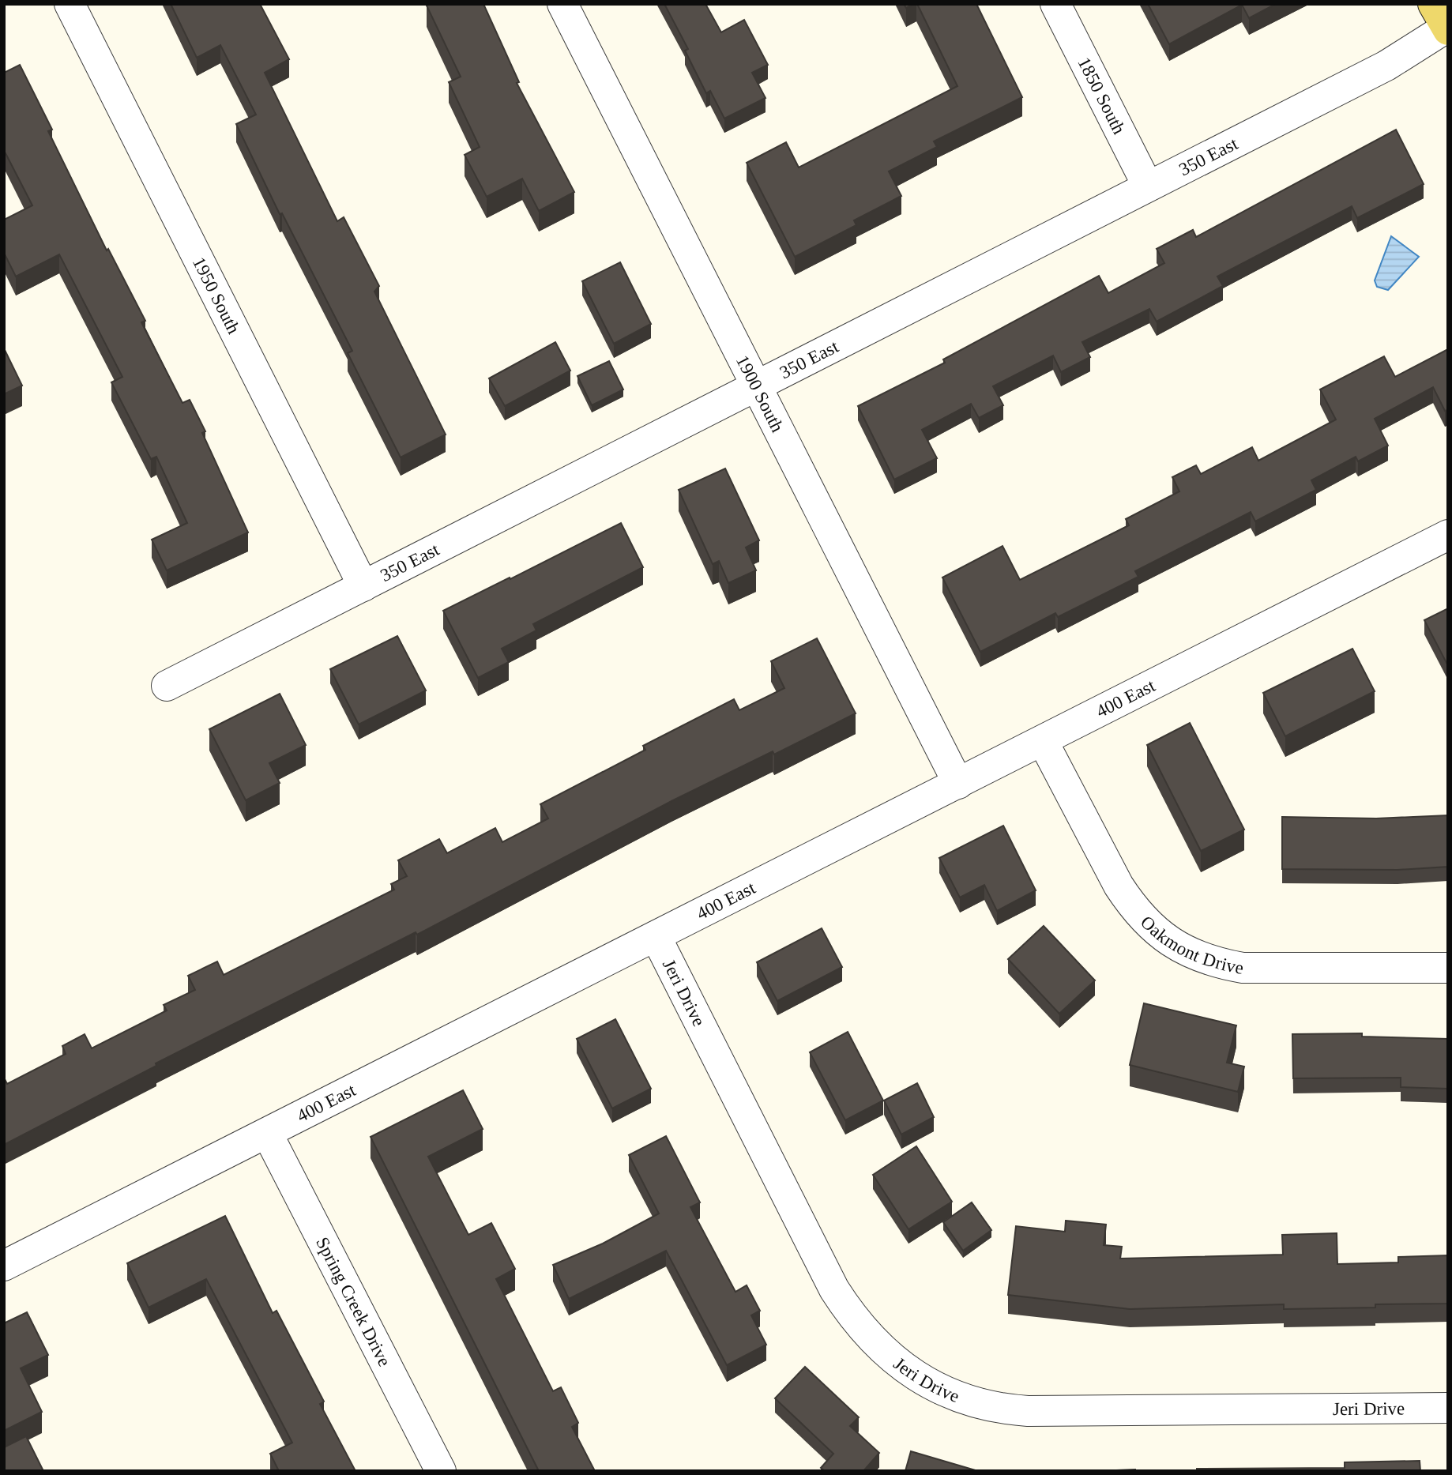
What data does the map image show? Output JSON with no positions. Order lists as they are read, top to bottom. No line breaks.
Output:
{"streets":{"street":["1850 South","350 East","1950 South","1900 South","400 East","Oakmont Drive","Jeri Drive","Spring Creek Drive"]},"crossings":[["1850 South","350 East"],["350 East","1950 South"],["350 East","1900 South"],["1900 South","400 East"],["400 East","Oakmont Drive"],["400 East","Jeri Drive"],["400 East","Spring Creek Drive"]]}
